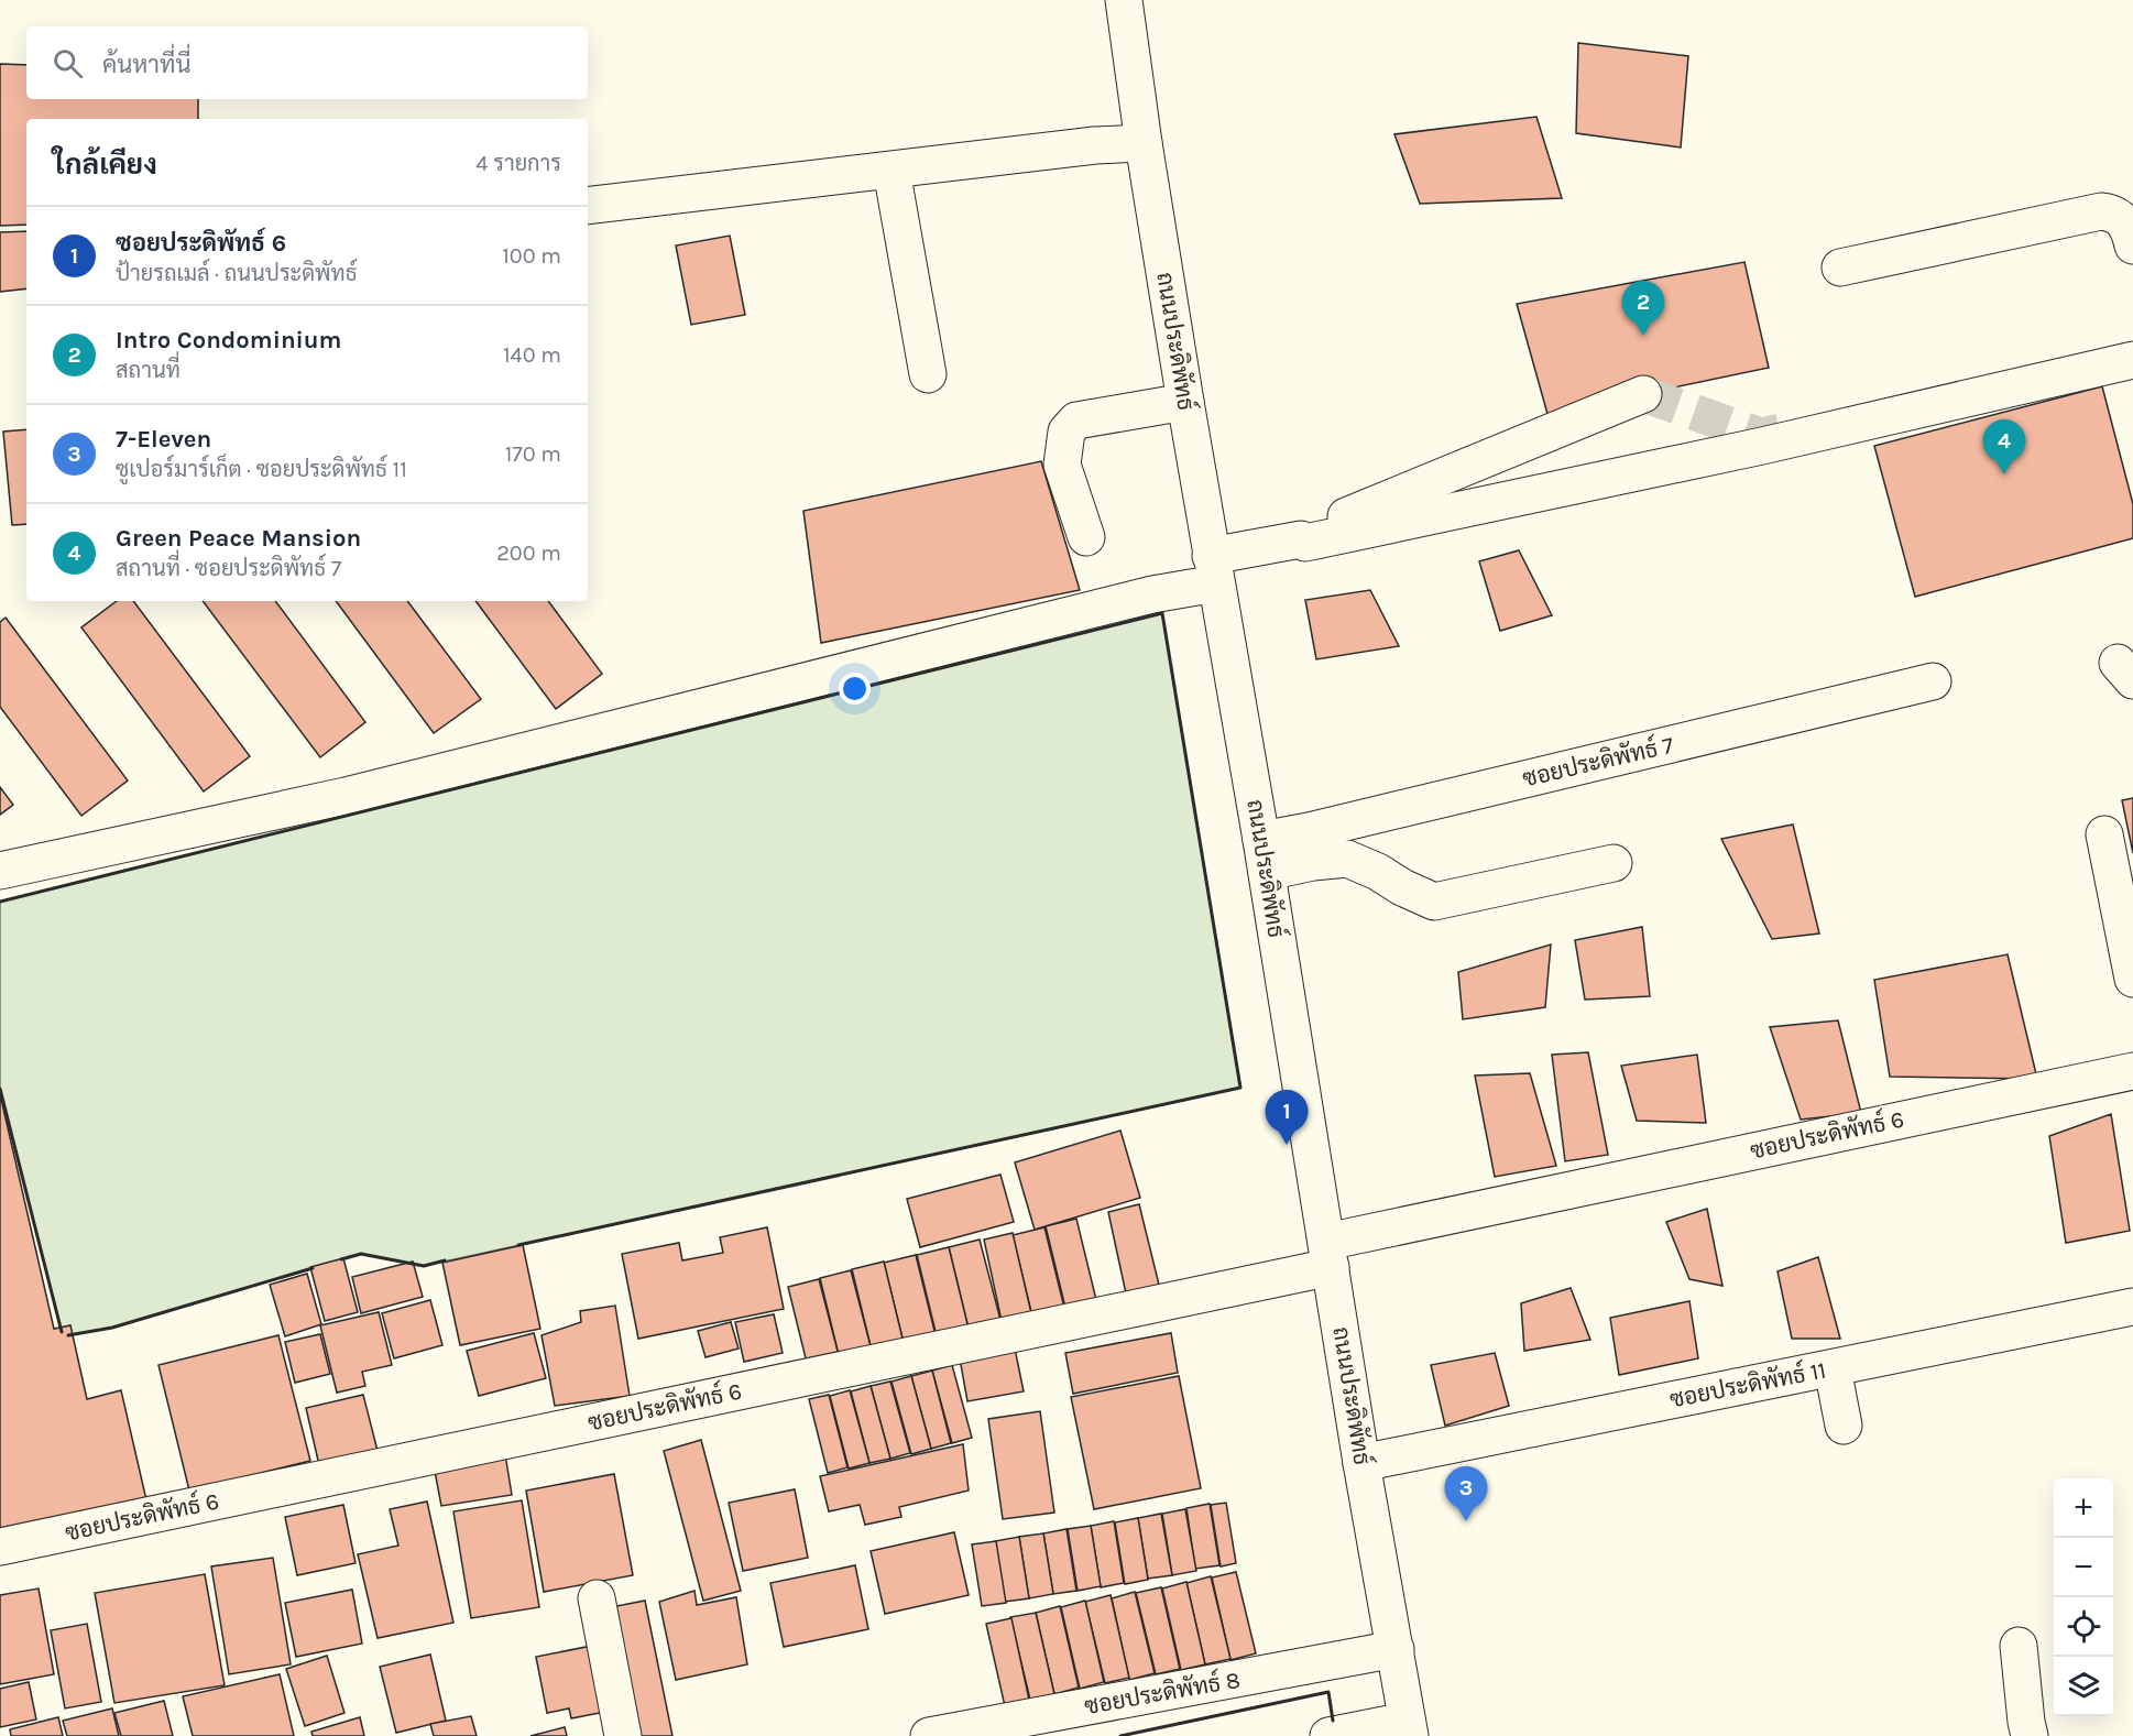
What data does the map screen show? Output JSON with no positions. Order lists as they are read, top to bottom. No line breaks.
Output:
{"streets":{"street":["ถนนประดิพัทธ์","ซอยประดิพัทธ์ 7","ซอยประดิพัทธ์ 6","ซอยประดิพัทธ์ 11","ซอยประดิพัทธ์ 8"]},"crossings":[["ถนนประดิพัทธ์","ซอยประดิพัทธ์ 7"],["ถนนประดิพัทธ์","ซอยประดิพัทธ์ 6"],["ถนนประดิพัทธ์","ซอยประดิพัทธ์ 11"],["ถนนประดิพัทธ์","ซอยประดิพัทธ์ 8"]],"page":{"search":"ค้นหาที่นี่","heading":["ใกล้เคียง","4 รายการ"],"list":[{"mark":"1","name":"ซอยประดิพัทธ์ 6","note":"ป้ายรถเมล์ · ถนนประดิพัทธ์","value":"100 m"},{"mark":"2","name":"Intro Condominium","note":"สถานที่","value":"140 m"},{"mark":"3","name":"7-Eleven","note":"ซูเปอร์มาร์เก็ต · ซอยประดิพัทธ์ 11","value":"170 m"},{"mark":"4","name":"Green Peace Mansion","note":"สถานที่ · ซอยประดิพัทธ์ 7","value":"200 m"}],"pins":["2","4","1","3"],"map_buttons":["+","−"]}}
